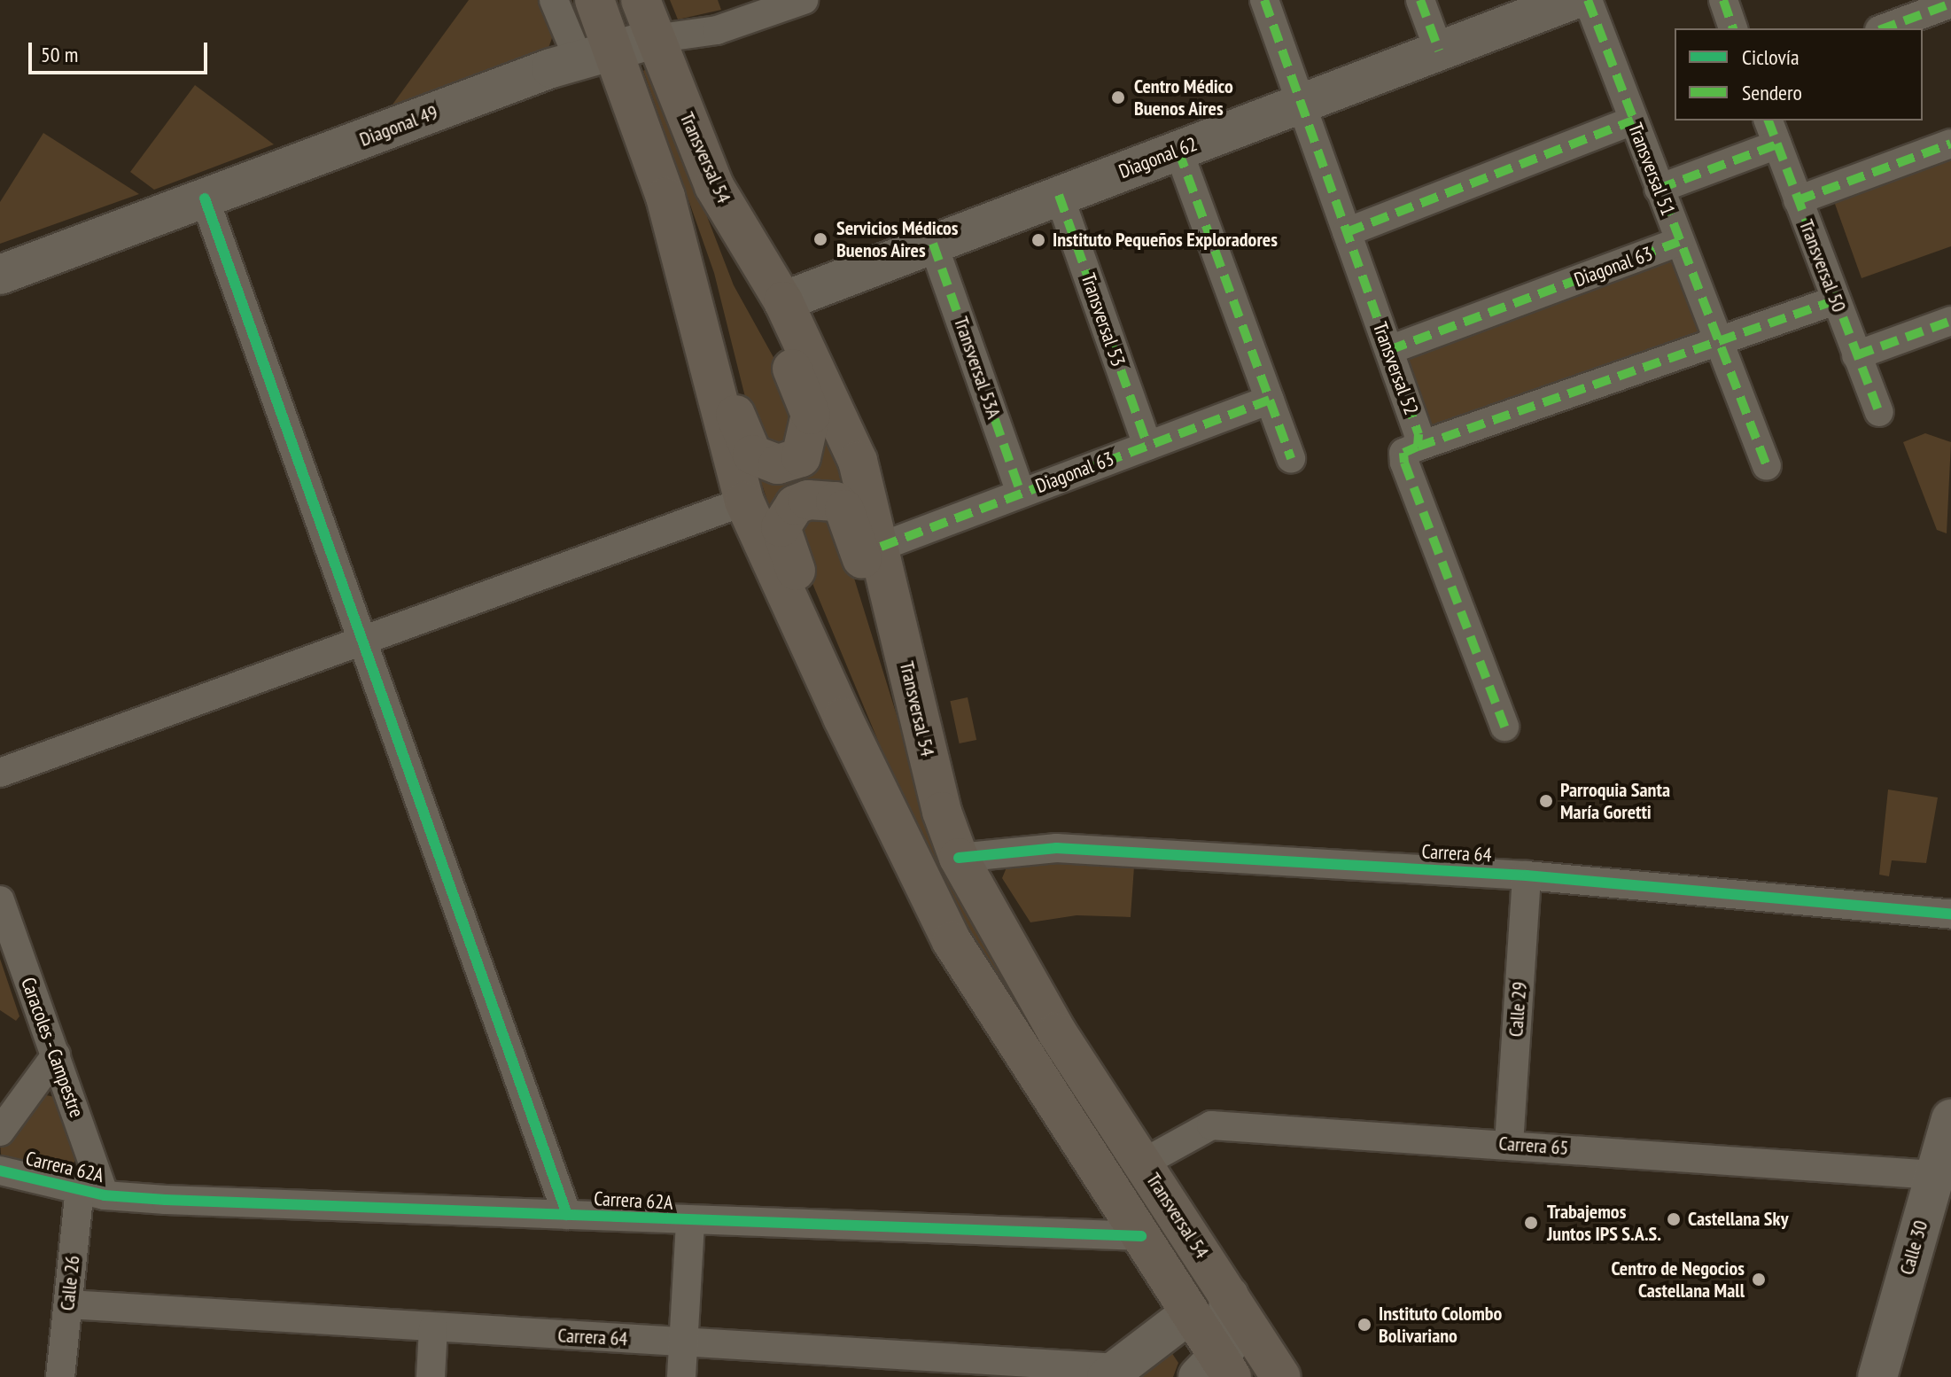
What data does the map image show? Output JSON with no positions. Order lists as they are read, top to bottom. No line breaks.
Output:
{"streets":{"main road":["Transversal 54"],"street":["Diagonal 49","Diagonal 62","Transversal 51","Transversal 50","Diagonal 63","Transversal 53","Transversal 53A","Transversal 52","Carrera 64","Calle 29","Caracoles - Campestre","Carrera 65","Carrera 62A","Calle 30","Calle 26"]},"crossings":[["Diagonal 49","Transversal 54"],["Transversal 54","Diagonal 62"],["Transversal 54","Diagonal 63"],["Transversal 54","Carrera 64"],["Transversal 54","Carrera 65"],["Diagonal 62","Transversal 53"],["Diagonal 62","Transversal 53A"],["Diagonal 62","Transversal 52"],["Transversal 51","Diagonal 63"],["Diagonal 63","Transversal 53"],["Diagonal 63","Transversal 53A"],["Diagonal 63","Transversal 52"],["Carrera 64","Calle 29"],["Carrera 64","Calle 26"],["Calle 29","Carrera 65"],["Caracoles - Campestre","Carrera 62A"],["Caracoles - Campestre","Calle 26"],["Carrera 65","Calle 30"],["Carrera 62A","Calle 26"]],"places":["Centro Médico Buenos Aires","Servicios Médicos Buenos Aires","Instituto Pequeños Exploradores","Parroquia Santa María Goretti","Castellana Sky","Trabajemos Juntos IPS S.A.S.","Centro de Negocios Castellana Mall","Instituto Colombo Bolivariano"],"legend":["Ciclovía","Sendero"],"scale_bar":"50 m"}
